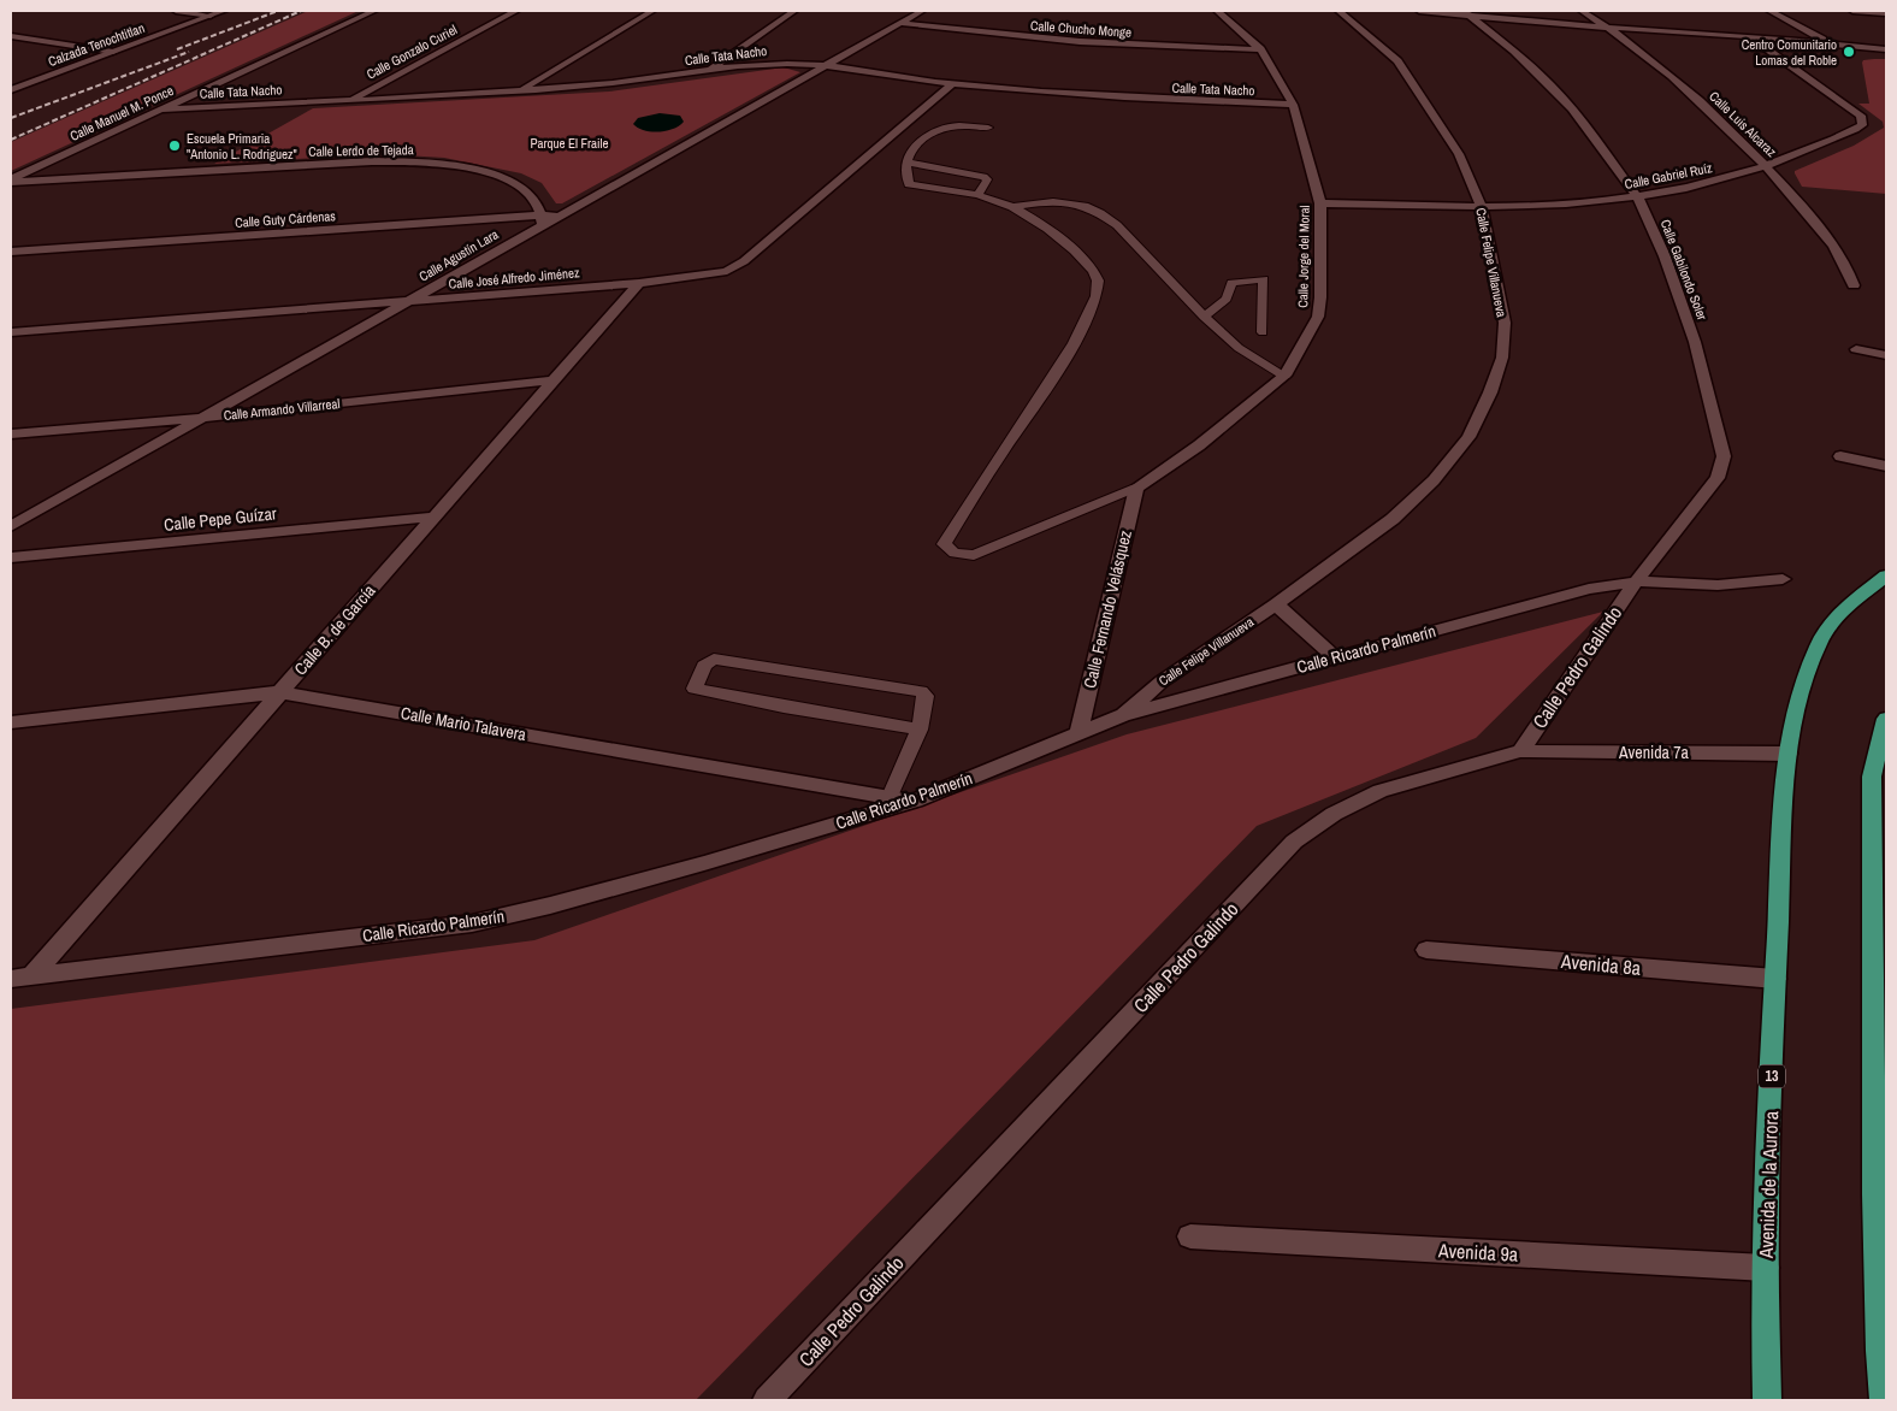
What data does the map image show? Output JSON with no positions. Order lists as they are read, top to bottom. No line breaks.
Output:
{"streets":{"main road":["13","Avenida de la Aurora"],"street":["Calle Chucho Monge","Calzada Tenochtitlan","Calle Gonzalo Curiel","Calle Tata Nacho","Calle Manuel M. Ponce","Calle Luis Alcaraz","Calle Lerdo de Tejada","Calle Gabriel Ruíz","Calle Guty Cárdenas","Calle Agustín Lara","Calle Jorge del Moral","Calle Felipe Villanueva","Calle Gabilondo Soler","Calle José Alfredo Jiménez","Calle Armando Villarreal","Calle Pepe Guízar","Calle Fernando Velásquez","Calle B. de García","Calle Ricardo Palmerín","Calle Pedro Galindo","Calle Mario Talavera","Avenida 7a","Avenida 8a","Avenida 9a"]},"crossings":[["Calle Chucho Monge","Calle Agustín Lara"],["Calle Chucho Monge","Calle Jorge del Moral"],["Calle Gonzalo Curiel","Calle Tata Nacho"],["Calle Tata Nacho","Calle Manuel M. Ponce"],["Calle Tata Nacho","Calle Agustín Lara"],["Calle Tata Nacho","Calle Jorge del Moral"],["Calle Tata Nacho","Calle José Alfredo Jiménez"],["Calle Manuel M. Ponce","Calle Lerdo de Tejada"],["Calle Luis Alcaraz","Calle Gabriel Ruíz"],["Calle Lerdo de Tejada","Calle Guty Cárdenas"],["Calle Lerdo de Tejada","Calle Agustín Lara"],["Calle Gabriel Ruíz","Calle Jorge del Moral"],["Calle Gabriel Ruíz","Calle Felipe Villanueva"],["Calle Gabriel Ruíz","Calle Gabilondo Soler"],["Calle Guty Cárdenas","Calle Agustín Lara"],["Calle Agustín Lara","Calle José Alfredo Jiménez"],["Calle Agustín Lara","Calle Armando Villarreal"],["Calle Jorge del Moral","Calle Fernando Velásquez"],["Calle Felipe Villanueva","Calle Ricardo Palmerín"],["Calle Gabilondo Soler","Calle Ricardo Palmerín"],["Calle Gabilondo Soler","Calle Pedro Galindo"],["Calle José Alfredo Jiménez","Calle B. de García"],["Calle Armando Villarreal","Calle B. de García"],["Calle Pepe Guízar","Calle B. de García"],["Calle Fernando Velásquez","Calle Ricardo Palmerín"],["Calle B. de García","Calle Ricardo Palmerín"],["Calle B. de García","Calle Mario Talavera"],["Calle Ricardo Palmerín","Calle Pedro Galindo"],["Calle Ricardo Palmerín","Calle Mario Talavera"],["Calle Pedro Galindo","Avenida 7a"],["Avenida 7a","13"],["Avenida 7a","Avenida de la Aurora"],["Avenida 8a","Avenida de la Aurora"],["13","Avenida de la Aurora"],["Avenida de la Aurora","Avenida 9a"]],"parks":["Parque El Fraile"],"places":["Centro Comunitario Lomas del Roble","Escuela Primaria \"Antonio L. Rodriguez\""]}
